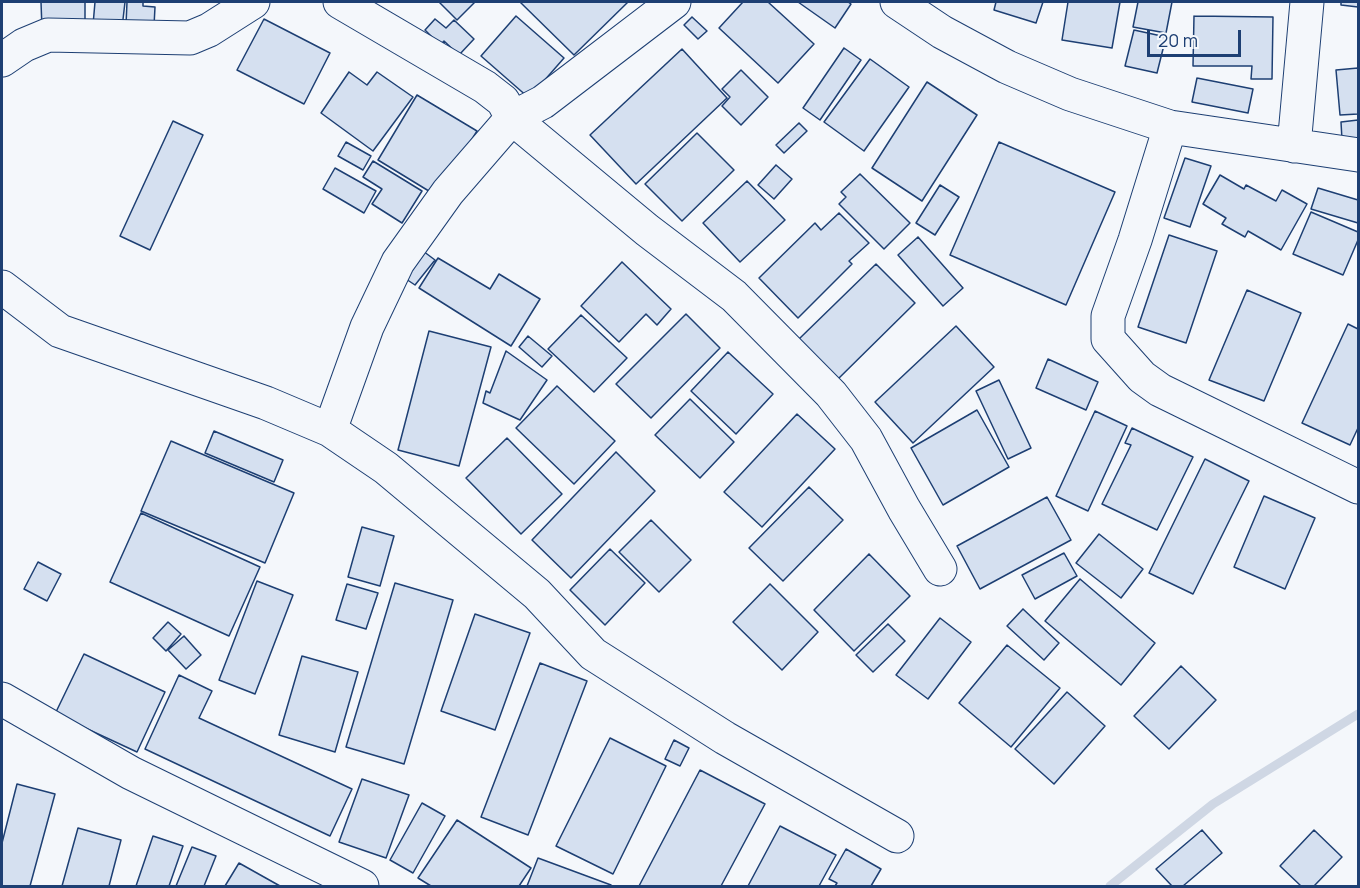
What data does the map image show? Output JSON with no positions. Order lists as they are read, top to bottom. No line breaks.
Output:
{"scale_bar":"20 m"}
